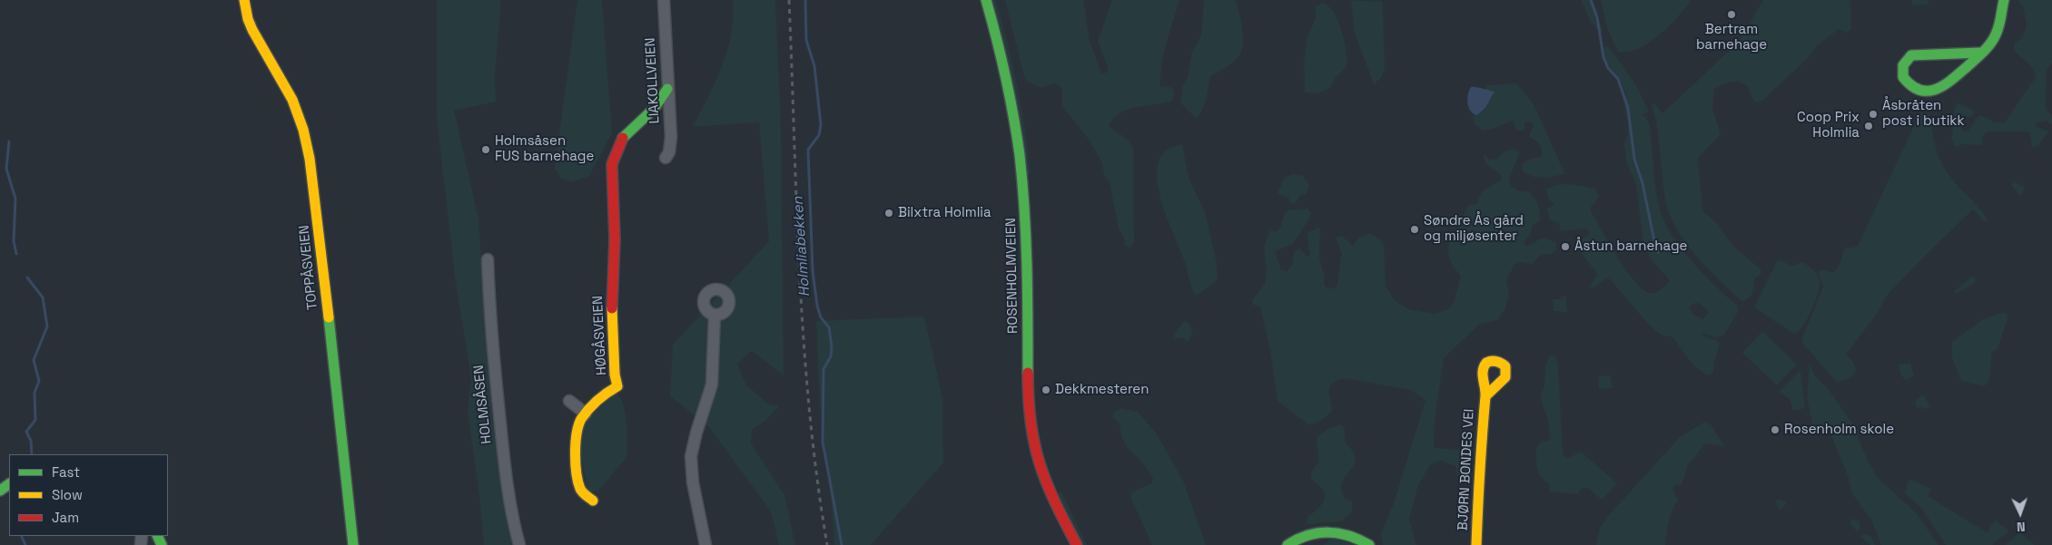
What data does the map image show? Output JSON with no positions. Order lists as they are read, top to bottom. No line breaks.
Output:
{"streets":{"street":["LIAKOLLVEIEN","TOPPÅSVEIEN","ROSENHOLMVEIEN","HØGÅSVEIEN","HOLMSÅSEN","BJØRN BONDES VEI"]},"crossings":[["LIAKOLLVEIEN","HØGÅSVEIEN"]],"water":["Holmliabekken"],"places":["Bertram barnehage","Åsbråten post i butikk","Coop Prix Holmlia","Holmsåsen FUS barnehage","Bilxtra Holmlia","Søndre Ås gård og miljøsenter","Åstun barnehage","Dekkmesteren","Rosenholm skole"],"legend":["Fast","Slow","Jam"],"north":"bottom"}
